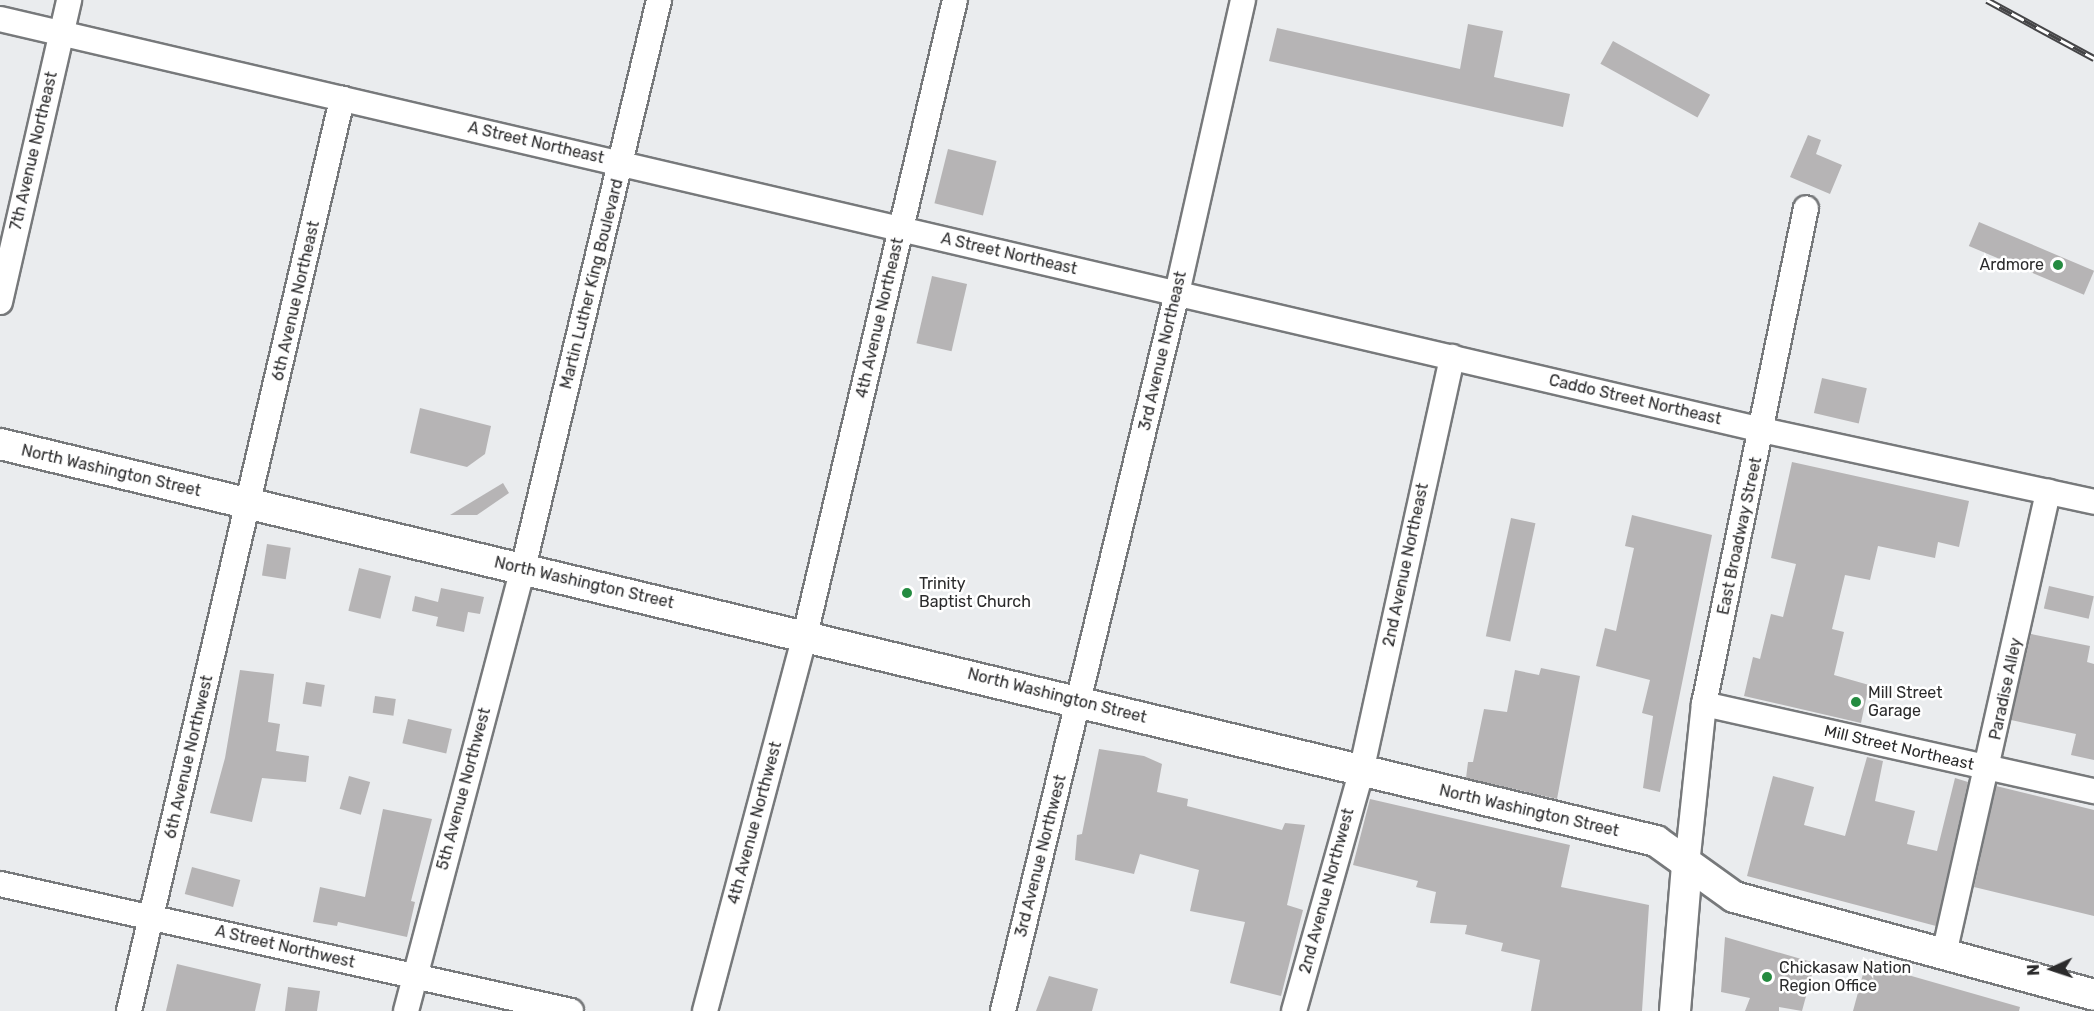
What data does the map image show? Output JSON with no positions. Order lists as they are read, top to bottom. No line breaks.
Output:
{"streets":{"main road":["North Washington Street"],"street":["A Street Northeast","7th Avenue Northeast","Martin Luther King Boulevard","6th Avenue Northeast","4th Avenue Northeast","3rd Avenue Northeast","Caddo Street Northeast","East Broadway Street","2nd Avenue Northeast","Paradise Alley","Mill Street Northeast","6th Avenue Northwest","5th Avenue Northwest","4th Avenue Northwest","3rd Avenue Northwest","2nd Avenue Northwest","A Street Northwest"]},"crossings":[["A Street Northeast","7th Avenue Northeast"],["A Street Northeast","Martin Luther King Boulevard"],["A Street Northeast","6th Avenue Northeast"],["A Street Northeast","4th Avenue Northeast"],["A Street Northeast","3rd Avenue Northeast"],["A Street Northeast","Caddo Street Northeast"],["Martin Luther King Boulevard","North Washington Street"],["Martin Luther King Boulevard","5th Avenue Northwest"],["6th Avenue Northeast","North Washington Street"],["6th Avenue Northeast","6th Avenue Northwest"],["4th Avenue Northeast","North Washington Street"],["4th Avenue Northeast","4th Avenue Northwest"],["3rd Avenue Northeast","Caddo Street Northeast"],["3rd Avenue Northeast","North Washington Street"],["3rd Avenue Northeast","3rd Avenue Northwest"],["Caddo Street Northeast","East Broadway Street"],["Caddo Street Northeast","2nd Avenue Northeast"],["Caddo Street Northeast","Paradise Alley"],["North Washington Street","East Broadway Street"],["North Washington Street","2nd Avenue Northeast"],["North Washington Street","Paradise Alley"],["North Washington Street","6th Avenue Northwest"],["North Washington Street","5th Avenue Northwest"],["North Washington Street","4th Avenue Northwest"],["North Washington Street","3rd Avenue Northwest"],["North Washington Street","2nd Avenue Northwest"],["East Broadway Street","Mill Street Northeast"],["2nd Avenue Northeast","2nd Avenue Northwest"],["Paradise Alley","Mill Street Northeast"],["6th Avenue Northwest","A Street Northwest"],["5th Avenue Northwest","A Street Northwest"]],"places":["Ardmore","Trinity Baptist Church","Mill Street Garage","Chickasaw Nation Region Office"],"north":"left"}
